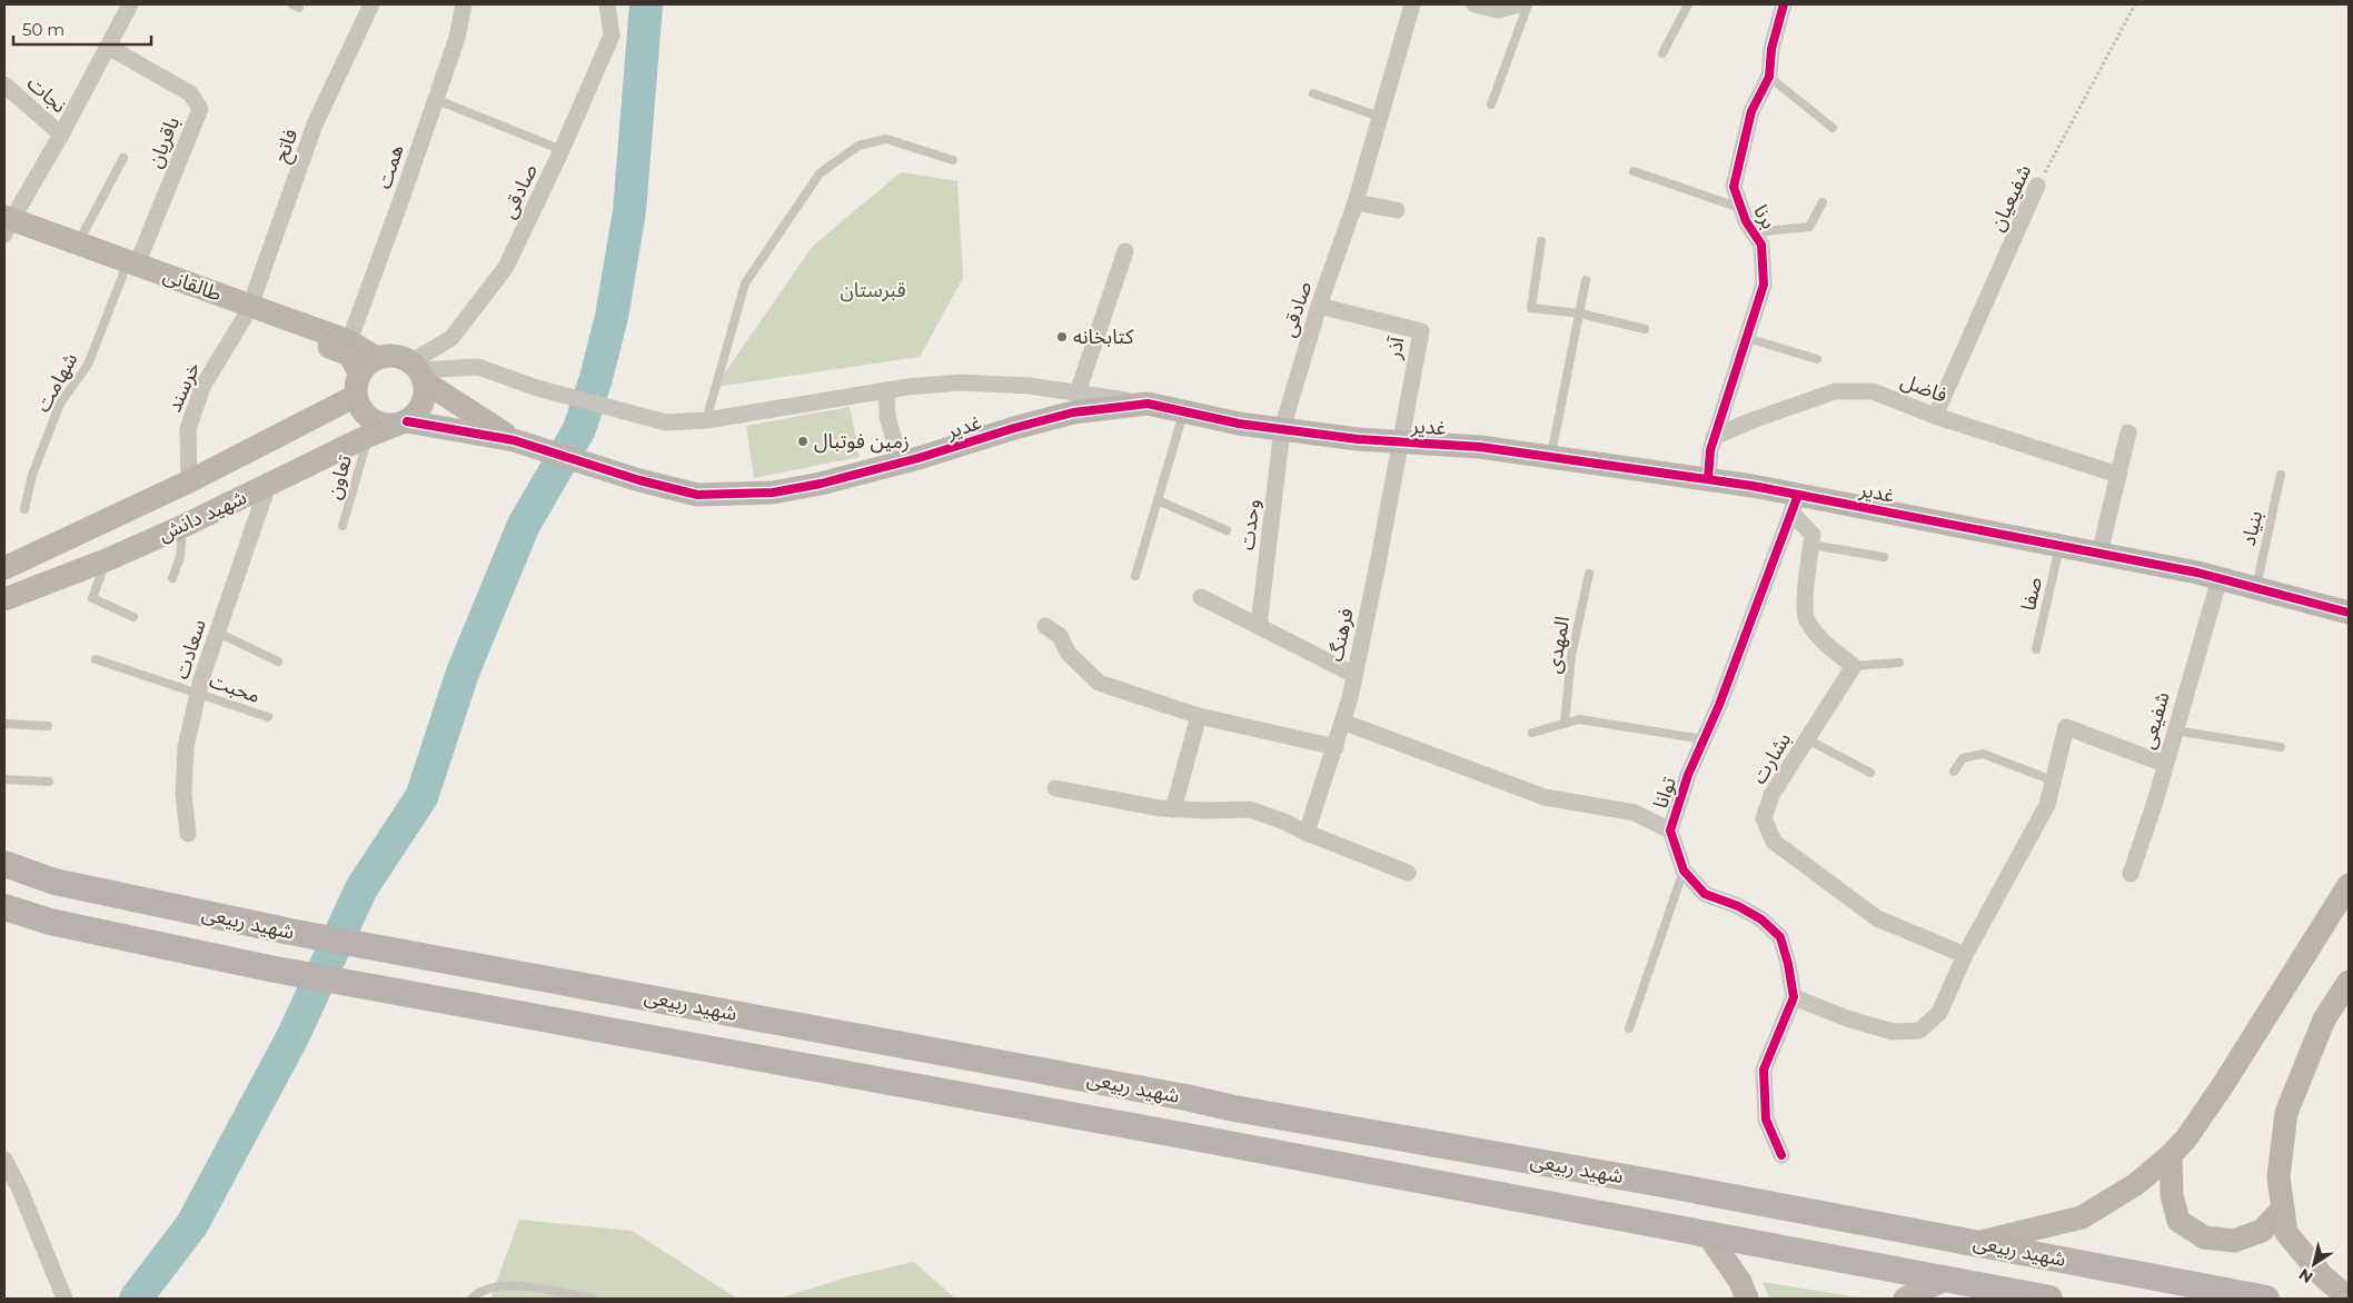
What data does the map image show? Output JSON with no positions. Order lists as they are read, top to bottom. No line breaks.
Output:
{"streets":{"main road":["شهید ربیعی"],"street":["نجات","باقریان","فاتح","همت","صادقی","شفیعیان","برنا","طالقانی","آذر","خرسند","فاضل","غدیر","شهید دانش","وحدت","فرهنگ","سعادت","شفیعی","بشارت","توانا"],"lane":["شهامت","تعاون","بنیاد","صفا","المهدی","محبت"]},"crossings":[["باقریان","طالقانی"],["باقریان","شهامت"],["فاتح","طالقانی"],["فاتح","خرسند"],["همت","طالقانی"],["صادقی","طالقانی"],["صادقی","آذر"],["صادقی","غدیر"],["صادقی","شهید دانش"],["صادقی","وحدت"],["شفیعیان","فاضل"],["برنا","فاضل"],["برنا","غدیر"],["طالقانی","شهامت"],["طالقانی","خرسند"],["طالقانی","شهید دانش"],["آذر","غدیر"],["آذر","فرهنگ"],["خرسند","شهید دانش"],["غدیر","وحدت"],["غدیر","بنیاد"],["غدیر","صفا"],["غدیر","فرهنگ"],["غدیر","شفیعی"],["غدیر","توانا"],["تعاون","شهید دانش"],["شهید دانش","سعادت"],["سعادت","محبت"]],"parks":["قبرستان"],"places":["کتابخانه","زمین فوتبال"],"scale_bar":"50 m","north":"bottom left"}
